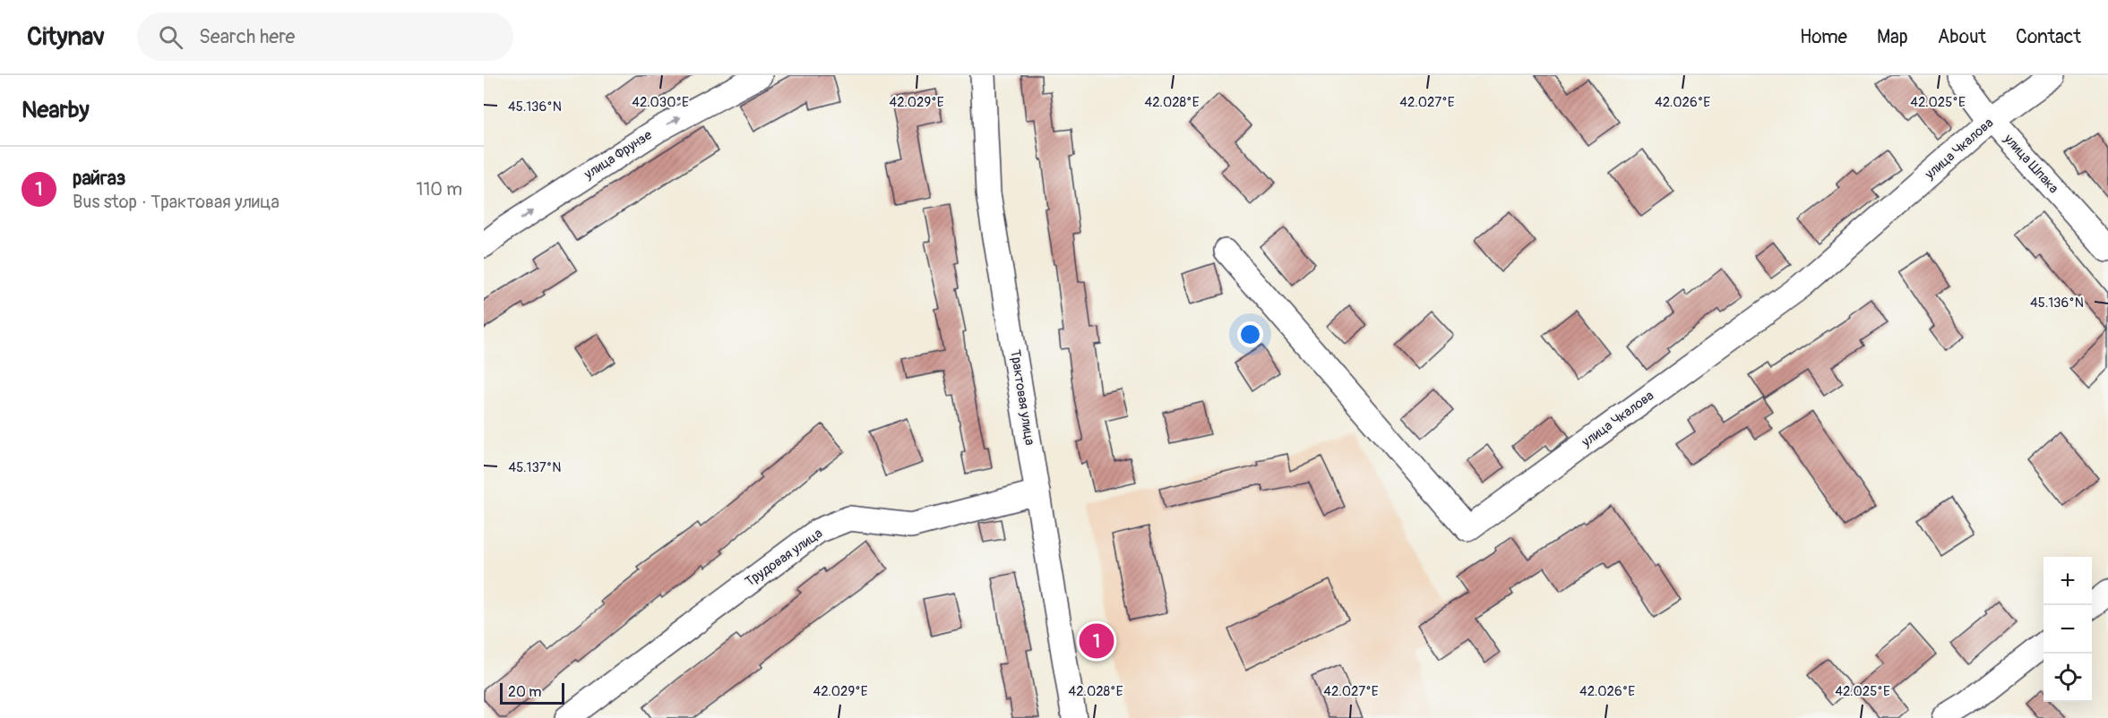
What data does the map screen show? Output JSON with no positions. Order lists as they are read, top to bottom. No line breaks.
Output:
{"streets":{"street":["улица Чкалова","улица Фрунзе","улица Шпака","Трактовая улица","Трудовая улица"]},"crossings":[["улица Чкалова","улица Шпака"],["Трактовая улица","Трудовая улица"]],"one_way":["улица Фрунзе"],"scale_bar":"20 m","page":{"header":"Citynav","search":"Search here","nav":["Home","Map","About","Contact"],"heading":"Nearby","list":[{"mark":"1","name":"райгаз","note":"Bus stop · Трактовая улица","value":"110 m"}],"map_buttons":["+","−"],"pins":"1","scale":"20 m"},"coordinates":["42.030°E","42.029°E","42.028°E","42.027°E","42.026°E","42.025°E","45.136°N","45.137°N"]}
